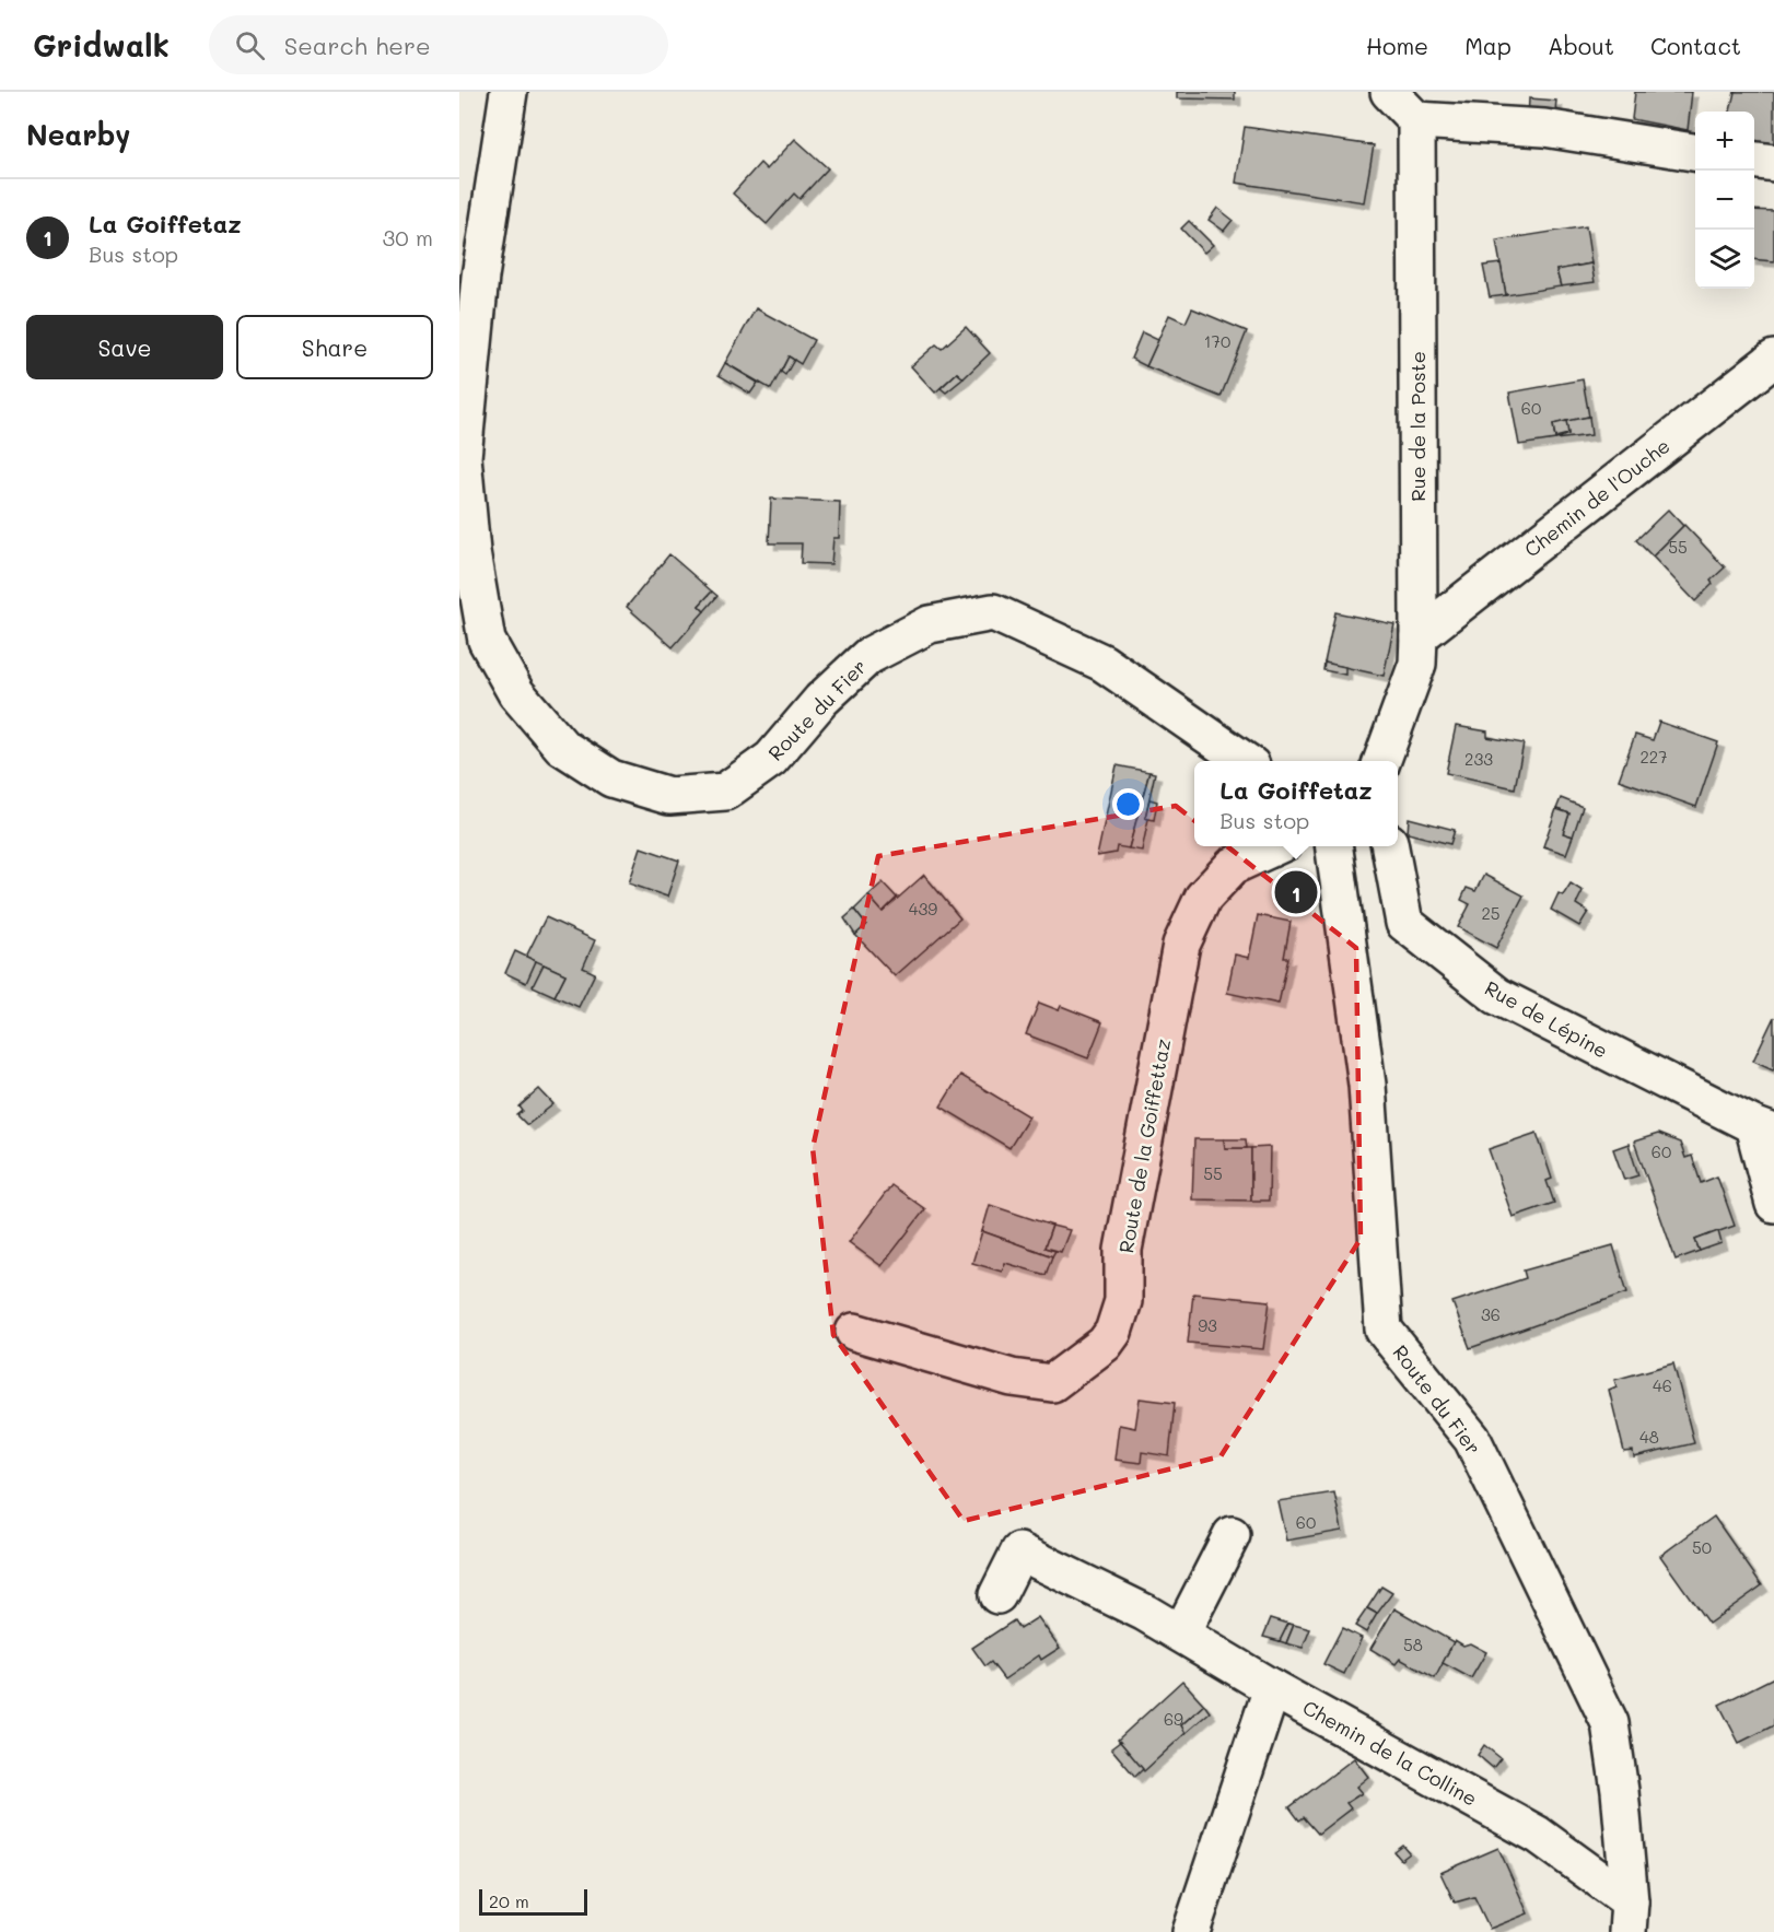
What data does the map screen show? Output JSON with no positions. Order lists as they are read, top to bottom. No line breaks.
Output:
{"streets":{"street":["Rue de la Poste","Chemin de l'Ouche","Route du Fier","Rue de Lépine","Route de la Goiffettaz","Chemin de la Colline"]},"crossings":[["Rue de la Poste","Chemin de l'Ouche"],["Route du Fier","Chemin de la Colline"]],"house_numbers":["170","60","55","227","233","439","25","60","55","36","93","46","48","60","50","58","69"],"scale_bar":"20 m","page":{"header":"Gridwalk","search":"Search here","nav":["Home","Map","About","Contact"],"heading":"Nearby","map_buttons":["+","−"],"list":[{"mark":"1","name":"La Goiffetaz","note":"Bus stop","value":"30 m"}],"buttons":["Save","Share"],"popup":["La Goiffetaz","Bus stop"],"pins":"1","scale":"20 m"}}
